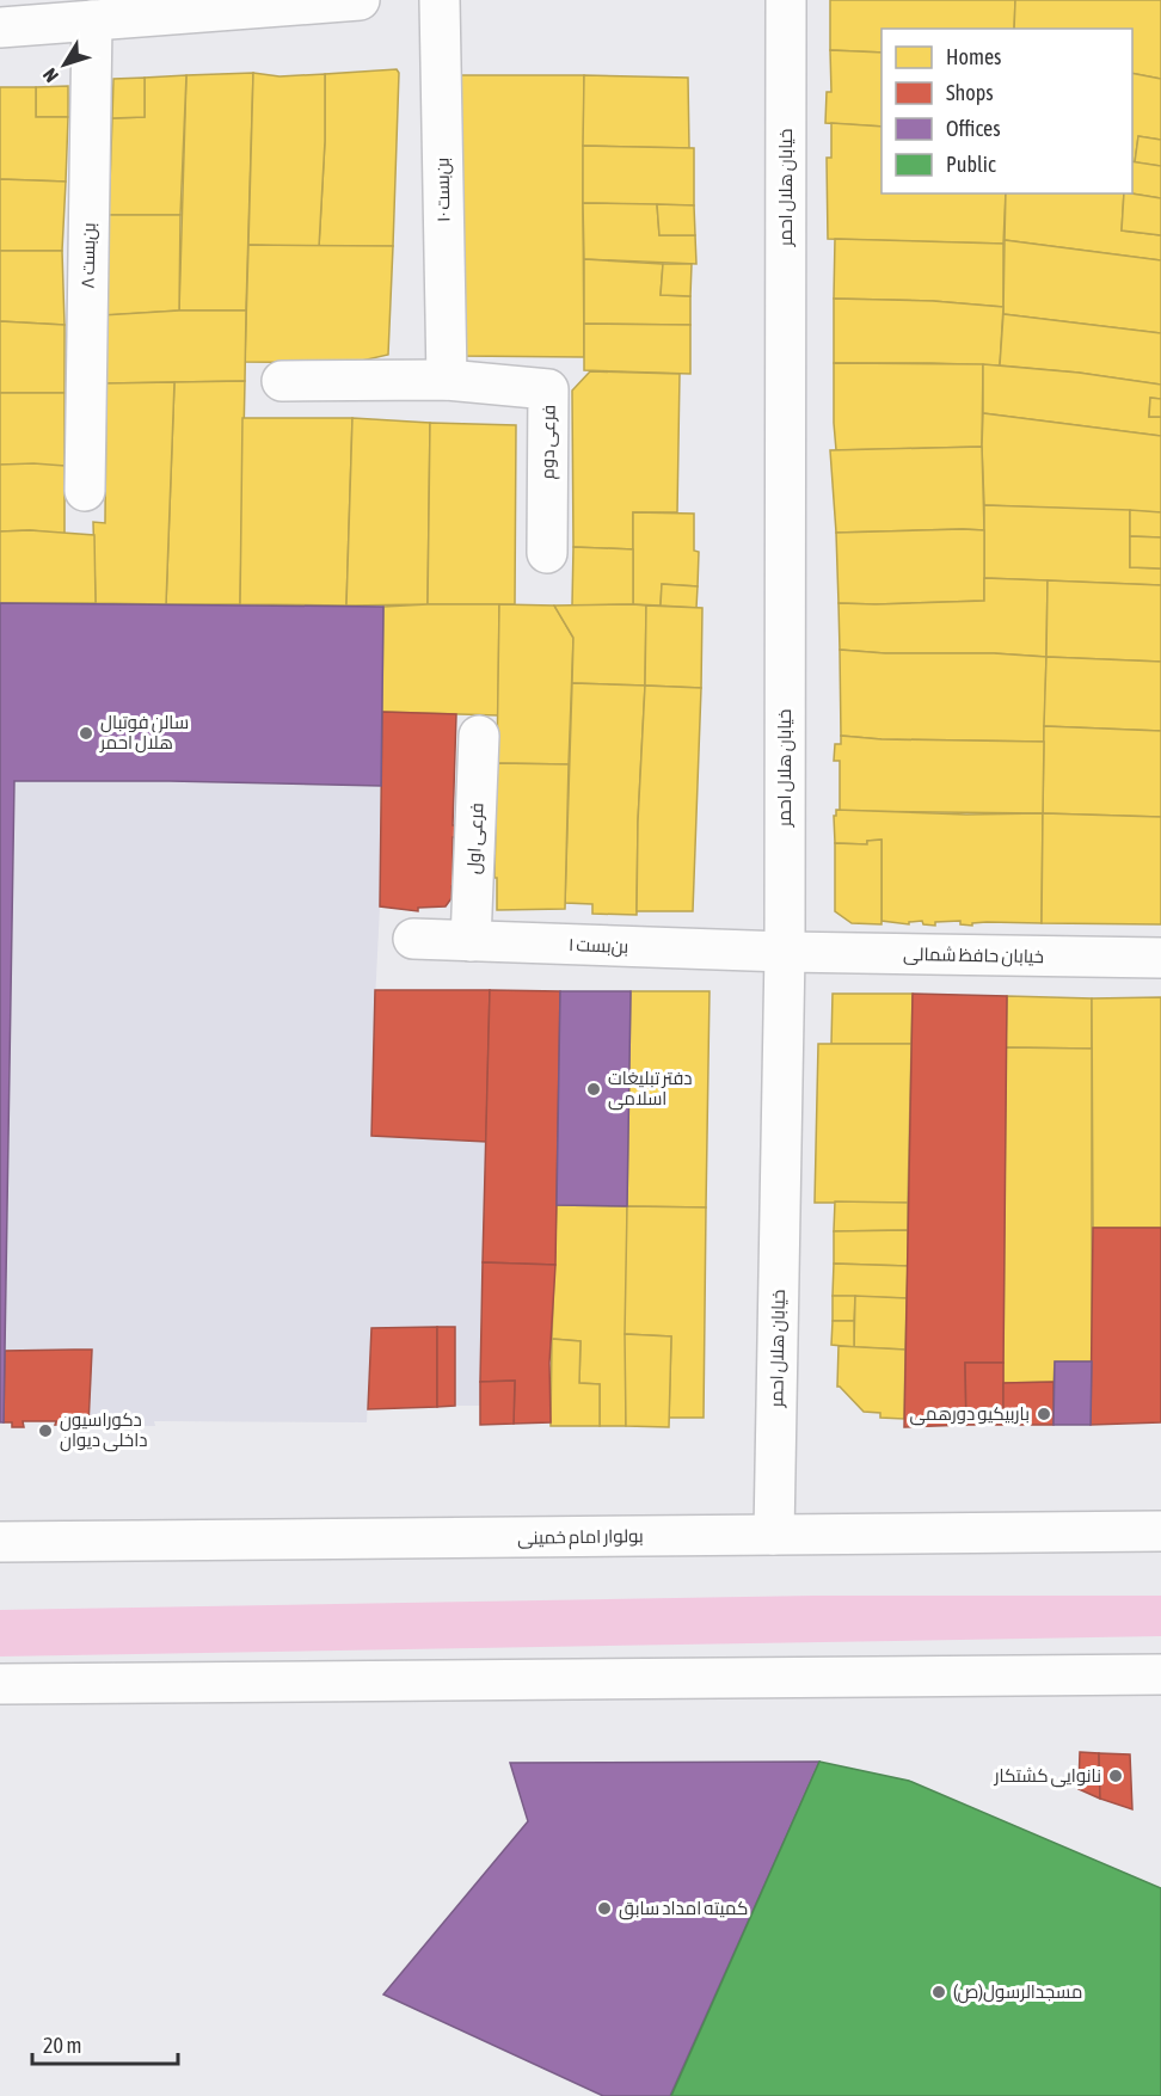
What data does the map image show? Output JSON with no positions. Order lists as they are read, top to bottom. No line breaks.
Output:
{"streets":{"street":["خیابان هلال احمر","بن‌بست ۱۰","بن‌بست ۸","فرعی دوم","فرعی اول","بن‌بست ۱","خیابان حافظ شمالی","بولوار امام خمینی"]},"crossings":[["خیابان هلال احمر","بن‌بست ۱"],["خیابان هلال احمر","خیابان حافظ شمالی"],["خیابان هلال احمر","بولوار امام خمینی"],["بن‌بست ۱۰","فرعی دوم"],["فرعی اول","بن‌بست ۱"],["بن‌بست ۱","خیابان حافظ شمالی"]],"places":["سالن فوتبال هلال احمر","دفتر تبلیغات اسلامی","باربیکیو دورهمی","دکوراسیون داخلی دیوان","نانوایی کشتکار","کمیته امداد سابق","مسجدالرسول(ص)"],"legend":["Homes","Shops","Offices","Public"],"scale_bar":"20 m","north":"bottom left"}
